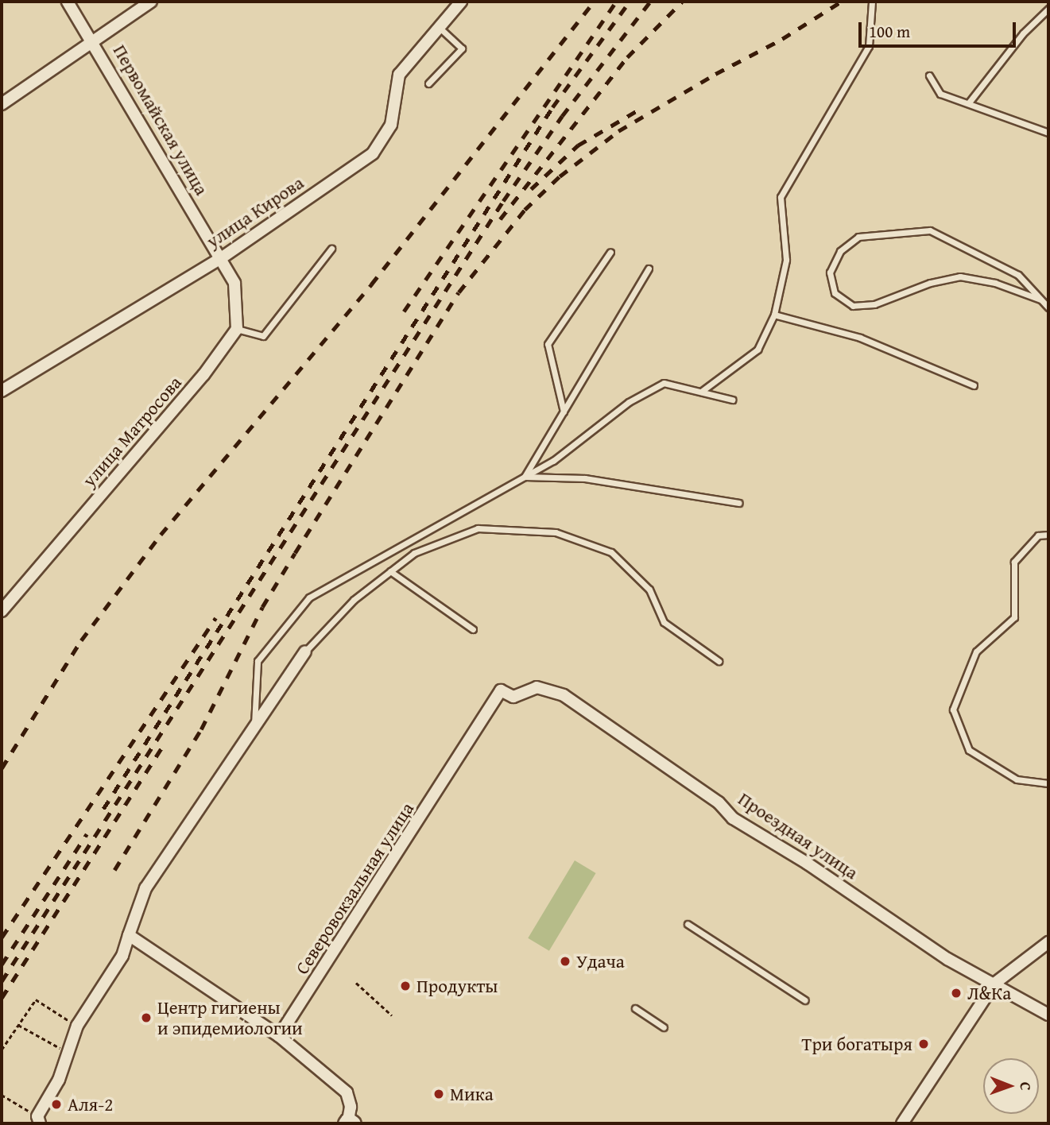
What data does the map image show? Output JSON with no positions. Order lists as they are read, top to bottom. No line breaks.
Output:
{"streets":{"street":["Первомайская улица","улица Кирова","улица Матросова","Проездная улица","Северовокзальная улица"]},"crossings":[["Первомайская улица","улица Кирова"],["Проездная улица","Северовокзальная улица"]],"places":["Удача","Продукты","Л&Ка","Центр гигиены и эпидемиологии","Три богатыря","Мика","Аля-2"],"scale_bar":"100 m","north":"right"}
